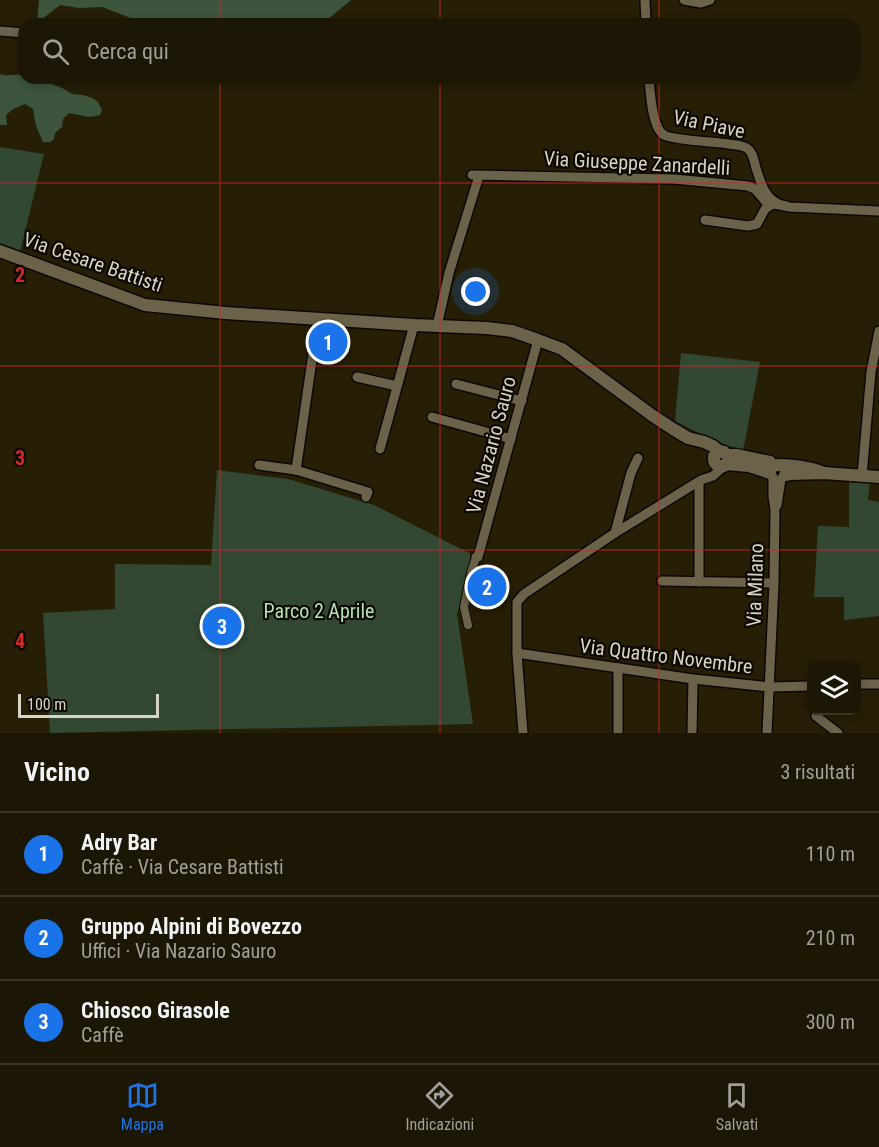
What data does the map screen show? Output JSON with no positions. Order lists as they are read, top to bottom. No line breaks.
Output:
{"streets":{"street":["Via Piave","Via Giuseppe Zanardelli","Via Cesare Battisti","Via Nazario Sauro","Via Milano","Via Quattro Novembre"]},"crossings":[["Via Giuseppe Zanardelli","Via Cesare Battisti"],["Via Cesare Battisti","Via Nazario Sauro"],["Via Cesare Battisti","Via Milano"],["Via Milano","Via Quattro Novembre"]],"parks":["Parco 2 Aprile"],"scale_bar":"100 m","page":{"search":"Cerca qui","pins":["1","2","3"],"scale":"100 m","heading":["Vicino","3 risultati"],"list":[{"mark":"1","name":"Adry Bar","note":"Caffè · Via Cesare Battisti","value":"110 m"},{"mark":"2","name":"Gruppo Alpini di Bovezzo","note":"Uffici · Via Nazario Sauro","value":"210 m"},{"mark":"3","name":"Chiosco Girasole","note":"Caffè","value":"300 m"}],"nav":["Mappa","Indicazioni","Salvati"]},"grid":{"rows":["2","3","4"]}}
